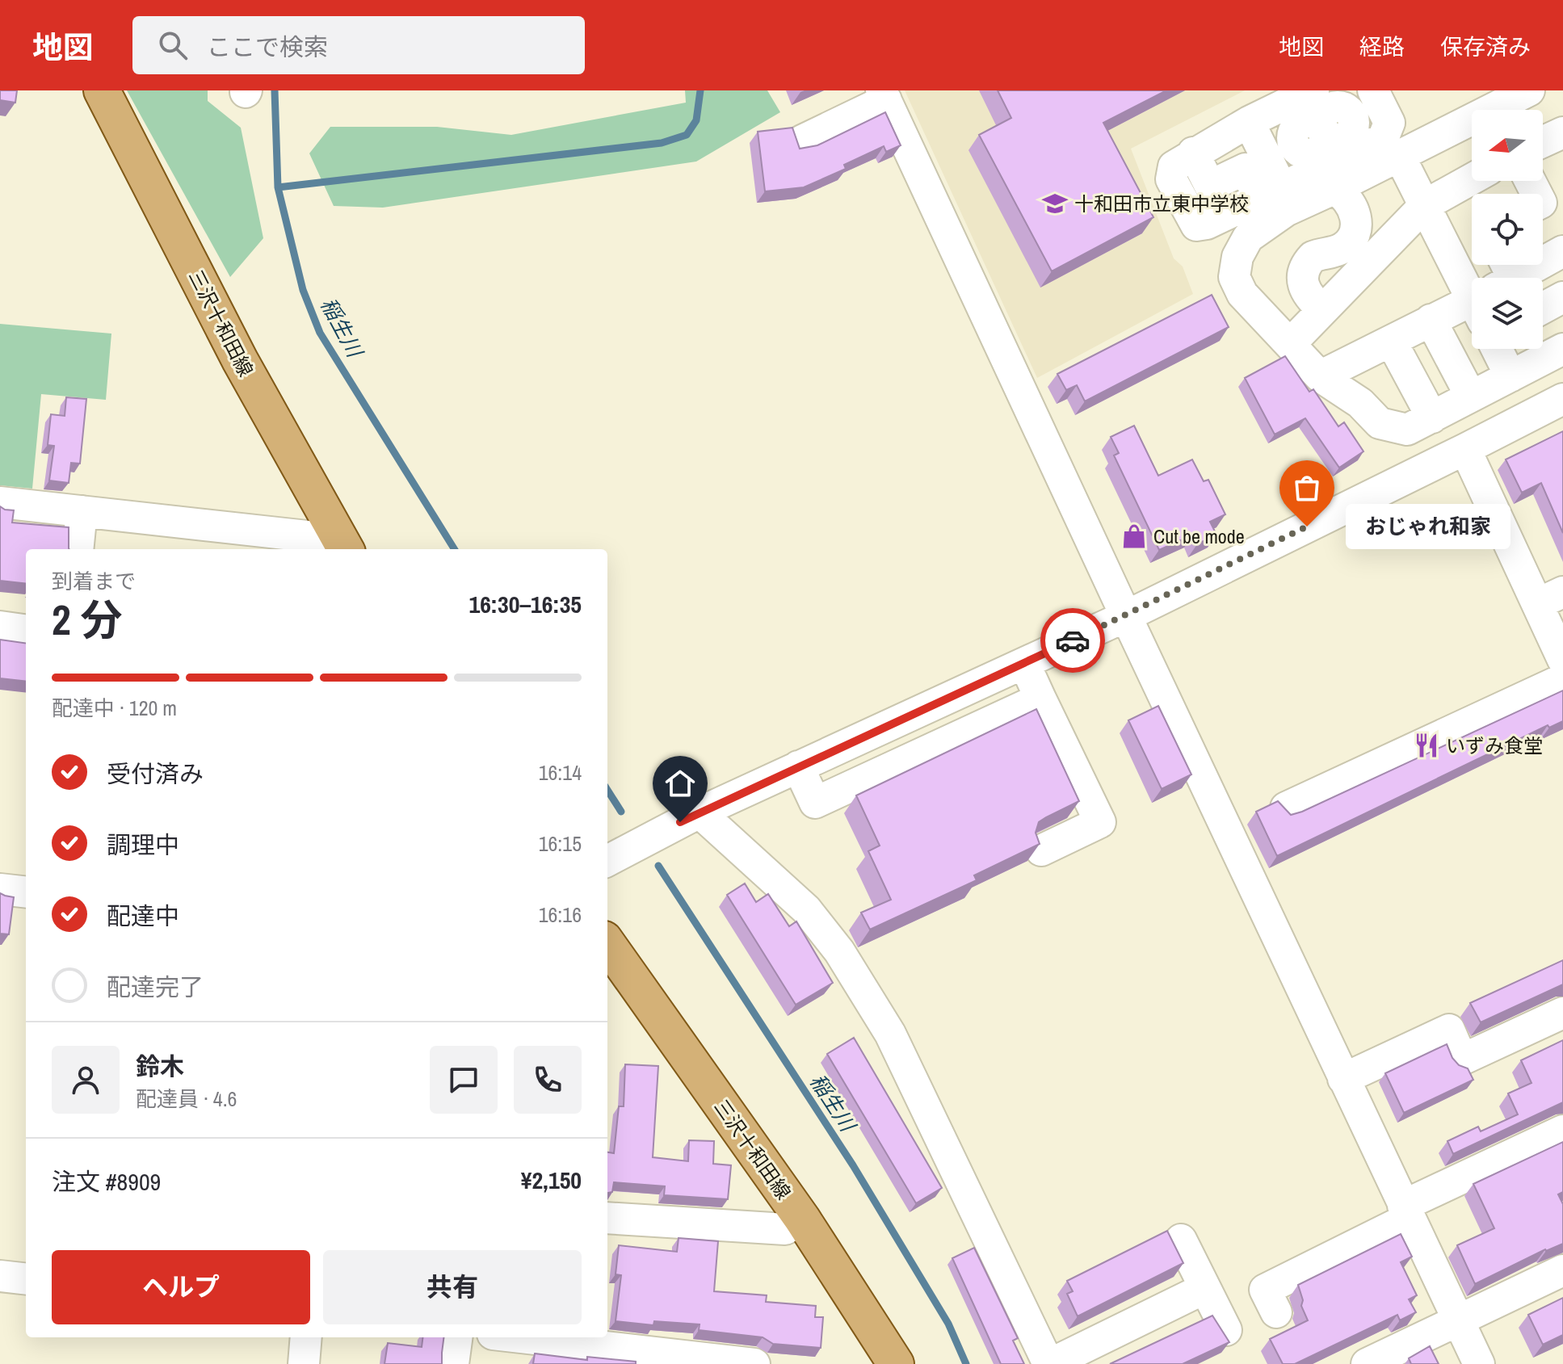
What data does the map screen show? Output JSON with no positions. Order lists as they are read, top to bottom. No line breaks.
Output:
{"streets":{"main road":["三沢十和田線"]},"water":["稲生川"],"places":{"school or university":["十和田市立東中学校"],"other":["おじゃれ和家"],"shop":["Cut be mode"],"restaurant":["いずみ食堂"]},"north":"left","page":{"header":"地図","search":"ここで検索","nav":["地図","経路","保存済み"],"bubble":"おじゃれ和家","heading":["2 分","到着まで","16:30–16:35"],"panel":["鈴木","配達員 · 4.6","注文 #8909","¥2,150"],"bar":"配達中 · 120 m","list":[["受付済み","16:14"],["調理中","16:15"],["配達中","16:16"],"配達完了"],"buttons":["ヘルプ","共有"]}}
